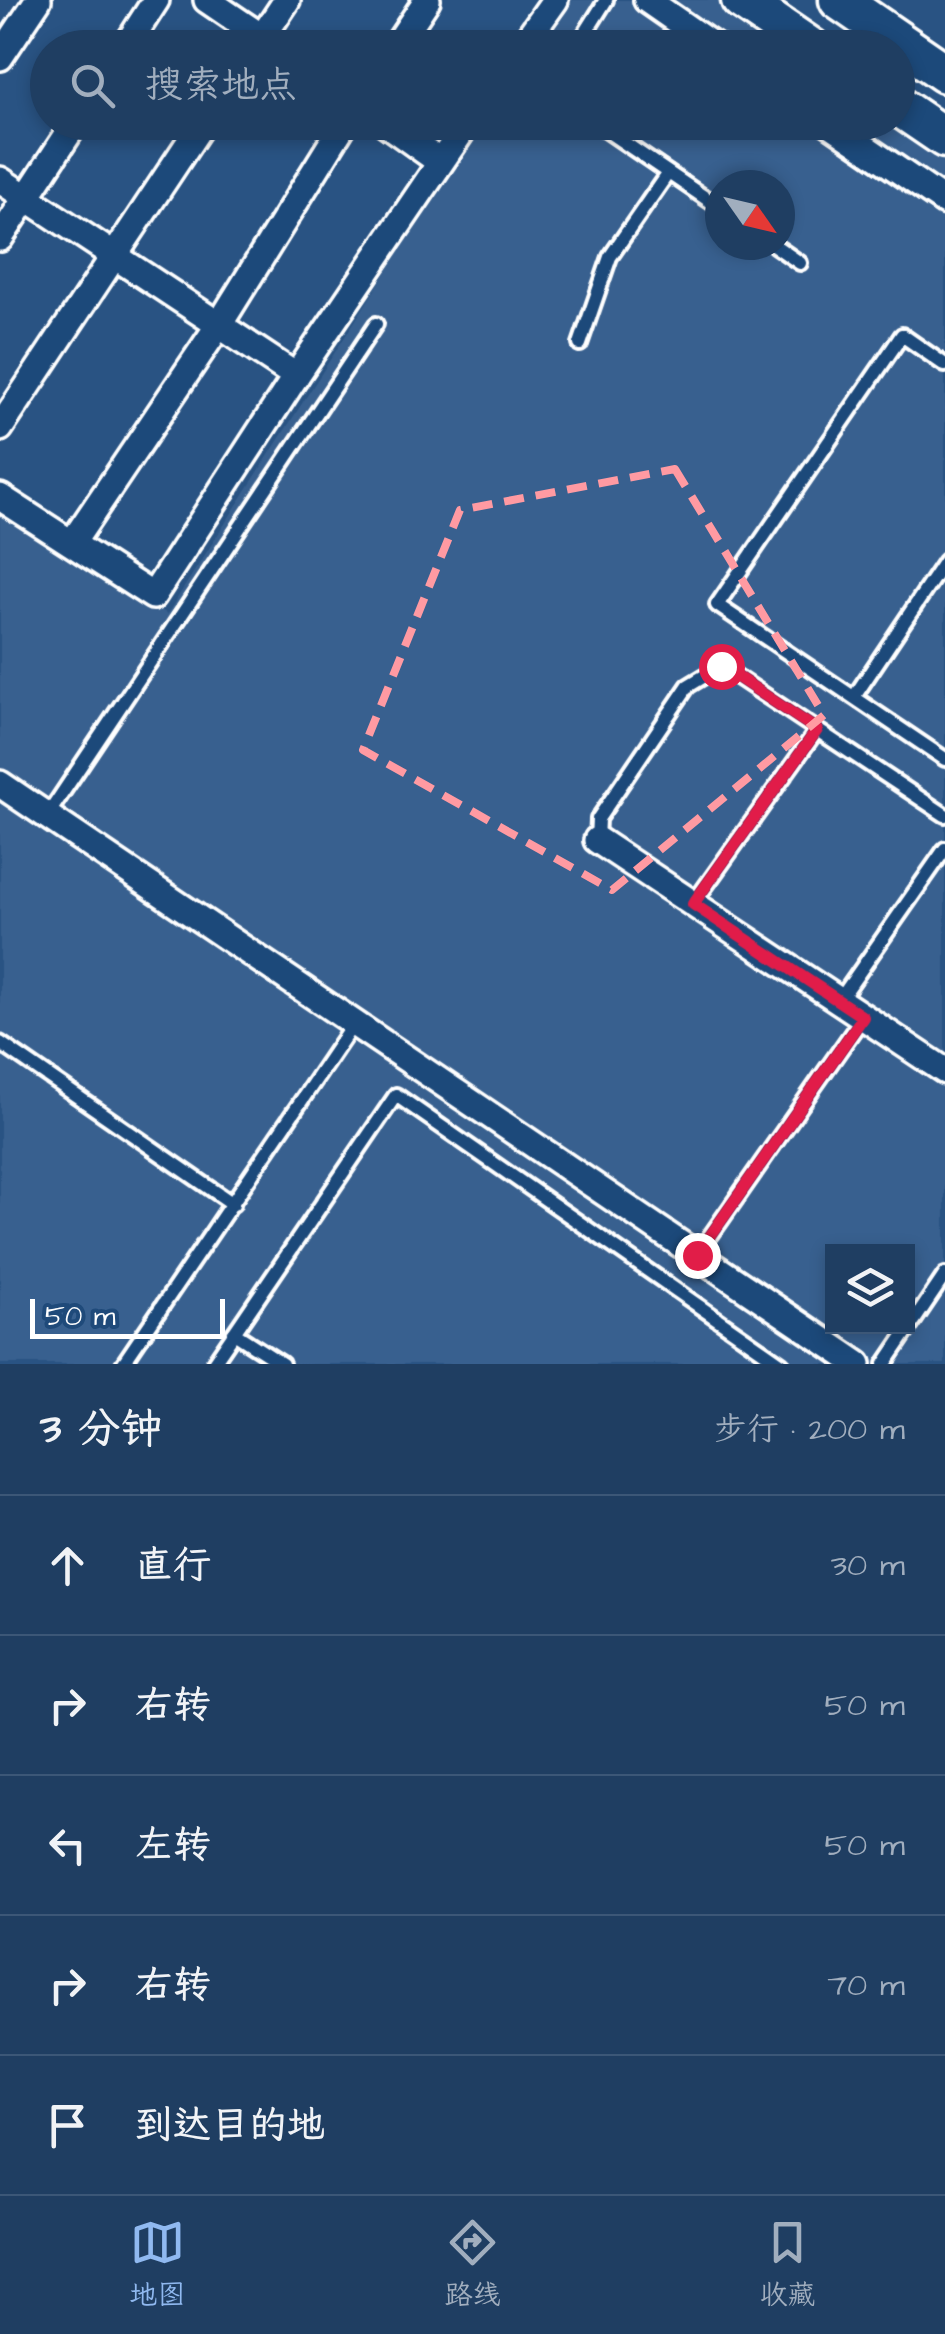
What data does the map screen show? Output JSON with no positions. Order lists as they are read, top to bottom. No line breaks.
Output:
{"scale_bar":"50 m","north":"bottom right","page":{"search":"搜索地点","scale":"50 m","heading":["3 分钟","步行 · 200 m"],"list":[["直行","30 m"],["右转","50 m"],["左转","50 m"],["右转","70 m"],"到达目的地"],"nav":["地图","路线","收藏"]}}
